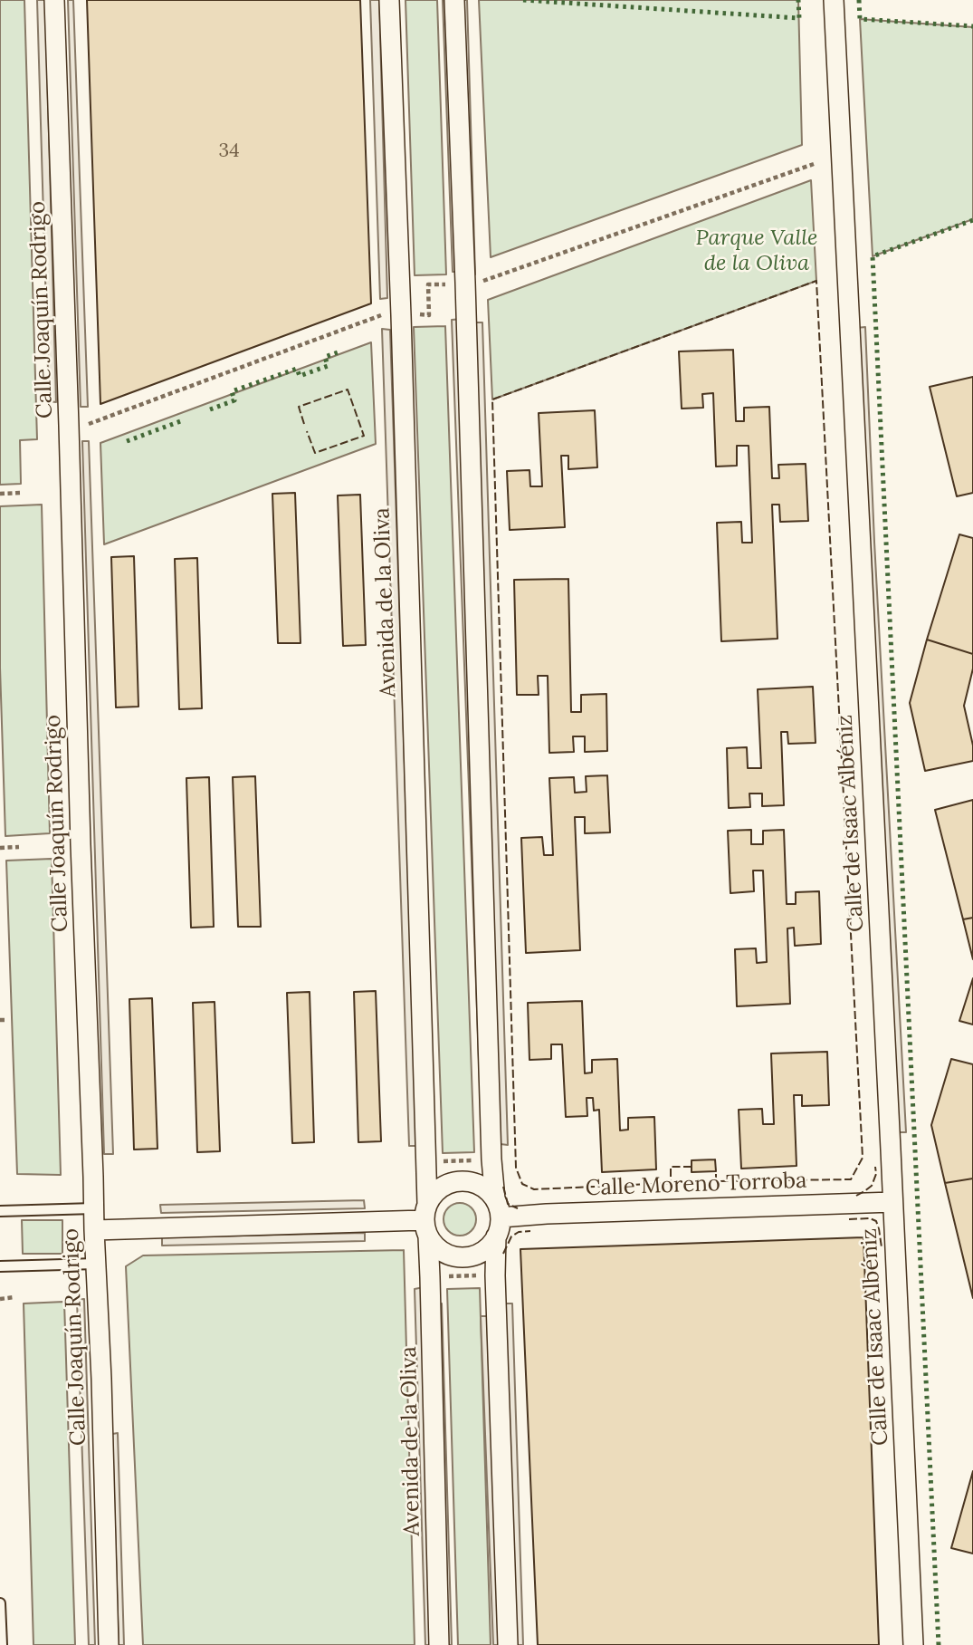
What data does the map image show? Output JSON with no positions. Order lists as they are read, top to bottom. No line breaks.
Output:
{"streets":{"street":["Calle Joaquín Rodrigo","Avenida de la Oliva","Calle de Isaac Albéniz","Calle Moreno Torroba"]},"crossings":[["Avenida de la Oliva","Calle Moreno Torroba"],["Calle de Isaac Albéniz","Calle Moreno Torroba"]],"parks":["Parque Valle de la Oliva"],"house_numbers":["34"]}
